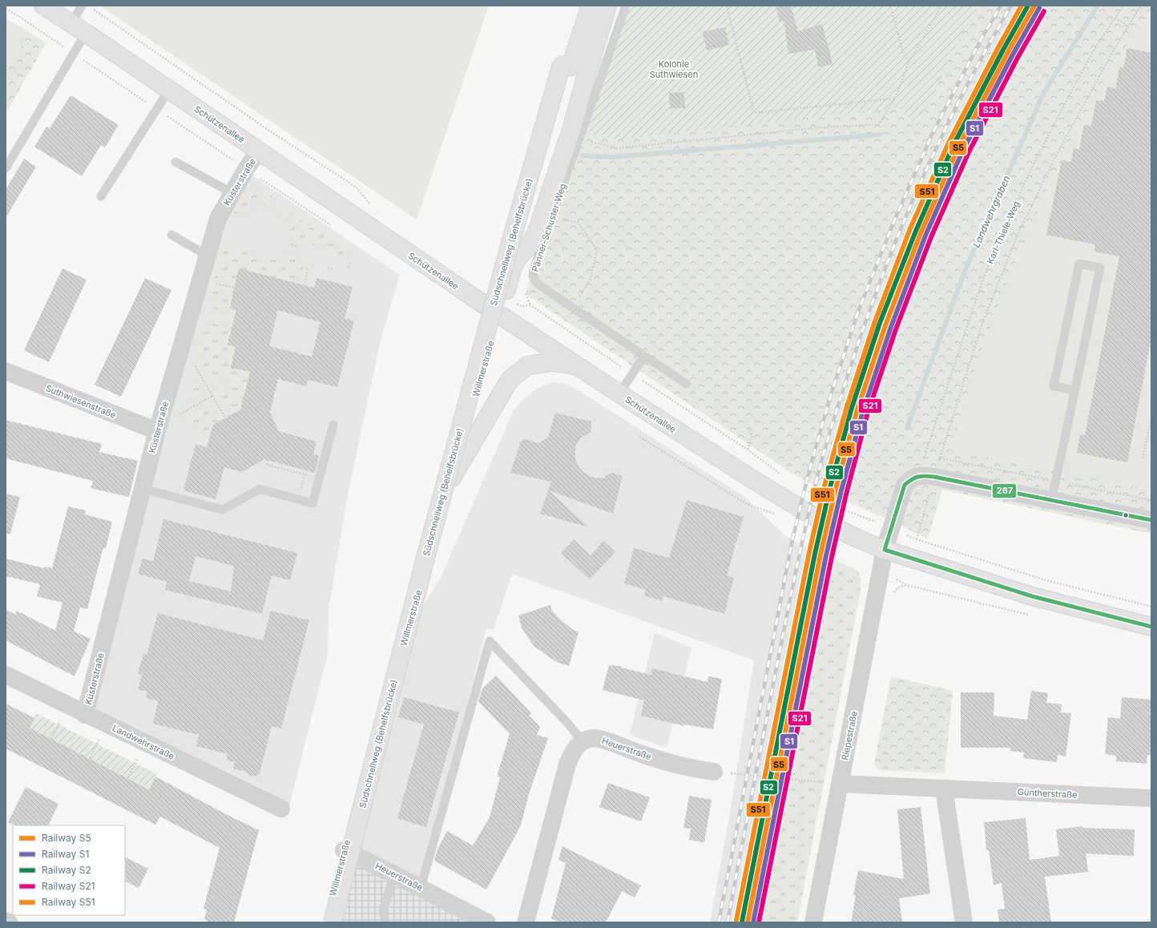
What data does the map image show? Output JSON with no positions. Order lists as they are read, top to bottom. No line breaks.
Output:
{"streets":{"main road":["Schützenallee","Südschnellweg (Behelfsbrücke)","Willmerstraße"],"street":["Küsterstraße","Suthwiesenstraße","Riepestraße","Landwehrstraße","Heuerstraße","Güntherstraße"],"lane":["Pänner-Schuster-Weg"],"path":["Karl-Thiele-Weg"]},"crossings":[["Schützenallee","Küsterstraße"],["Schützenallee","Willmerstraße"],["Schützenallee","Riepestraße"],["Küsterstraße","Suthwiesenstraße"],["Küsterstraße","Landwehrstraße"],["Karl-Thiele-Weg","Riepestraße"],["Willmerstraße","Heuerstraße"],["Riepestraße","Güntherstraße"]],"water":["Landwehrgraben"],"parks":["Kolonie Suthwiesen"],"lines":["rail line S5","rail line S2","rail line S51","rail line S1","rail line S21","transit line 267"],"legend":["Railway S5","Railway S1","Railway S2","Railway S21","Railway S51"]}
